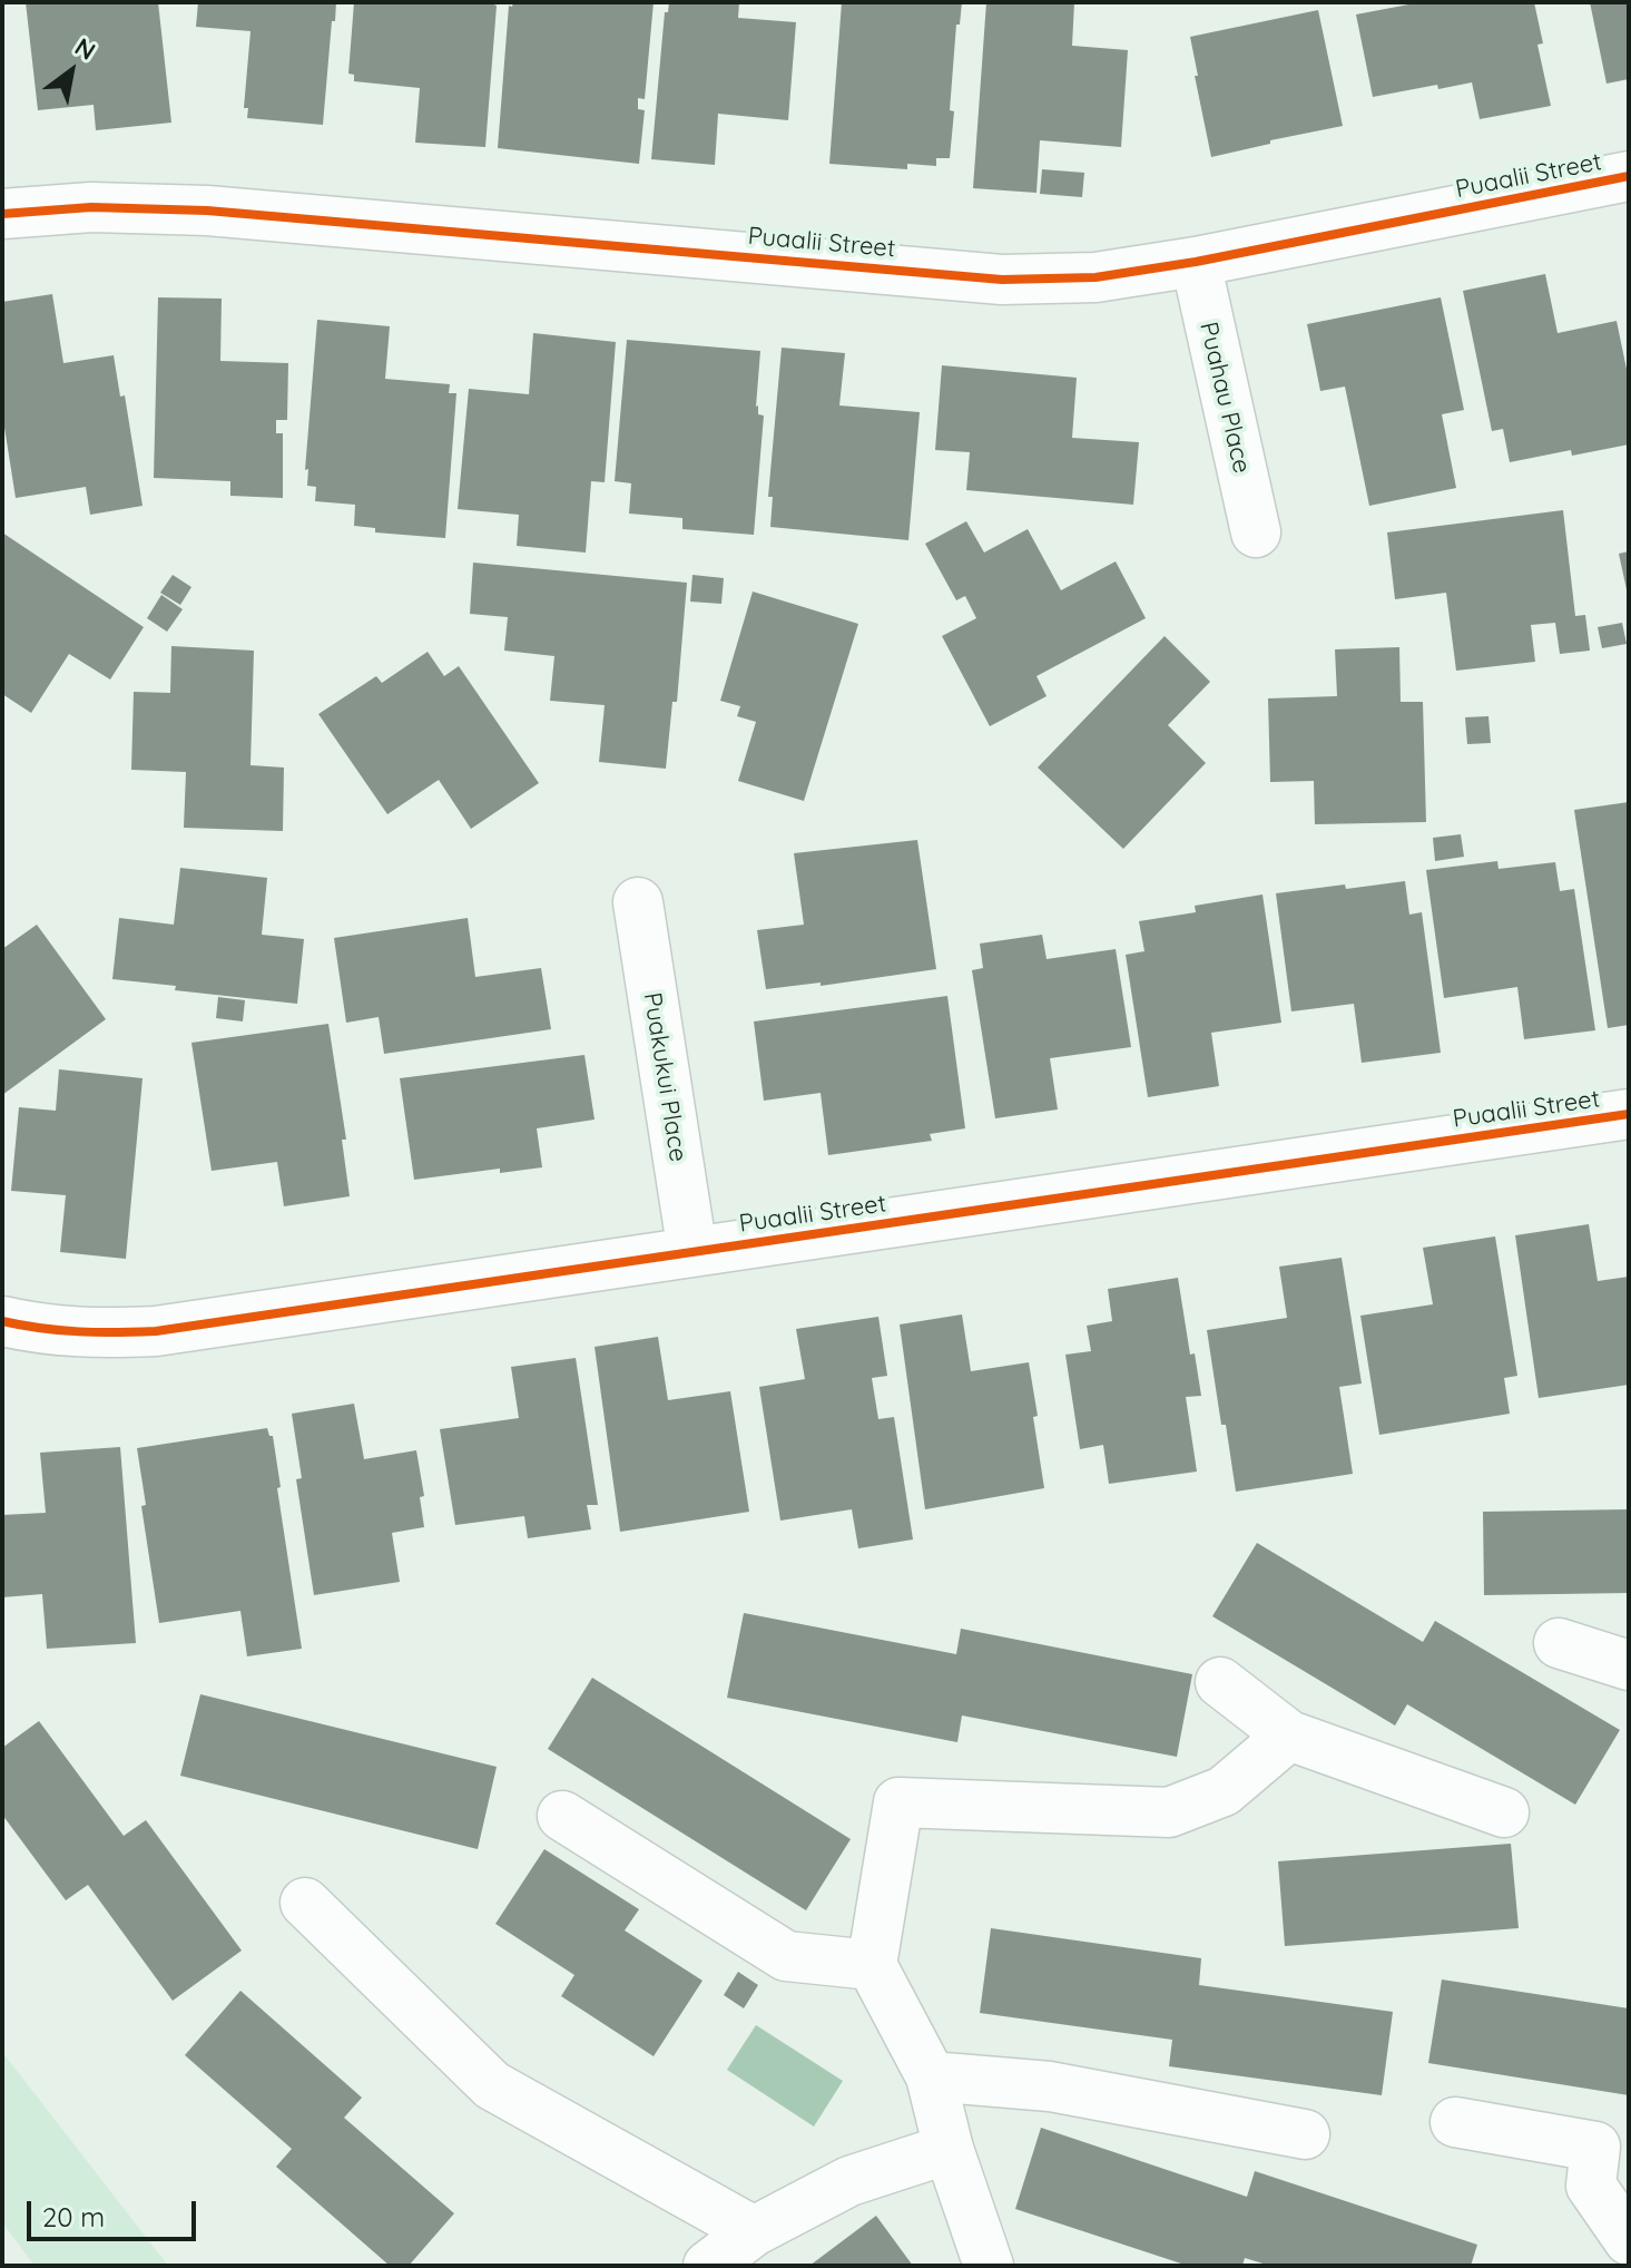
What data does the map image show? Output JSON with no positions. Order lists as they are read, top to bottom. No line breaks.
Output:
{"streets":{"street":["Puaalii Street","Puahau Place","Puakukui Place"]},"crossings":[["Puaalii Street","Puahau Place"],["Puaalii Street","Puakukui Place"]],"scale_bar":"20 m","north":"top right"}
